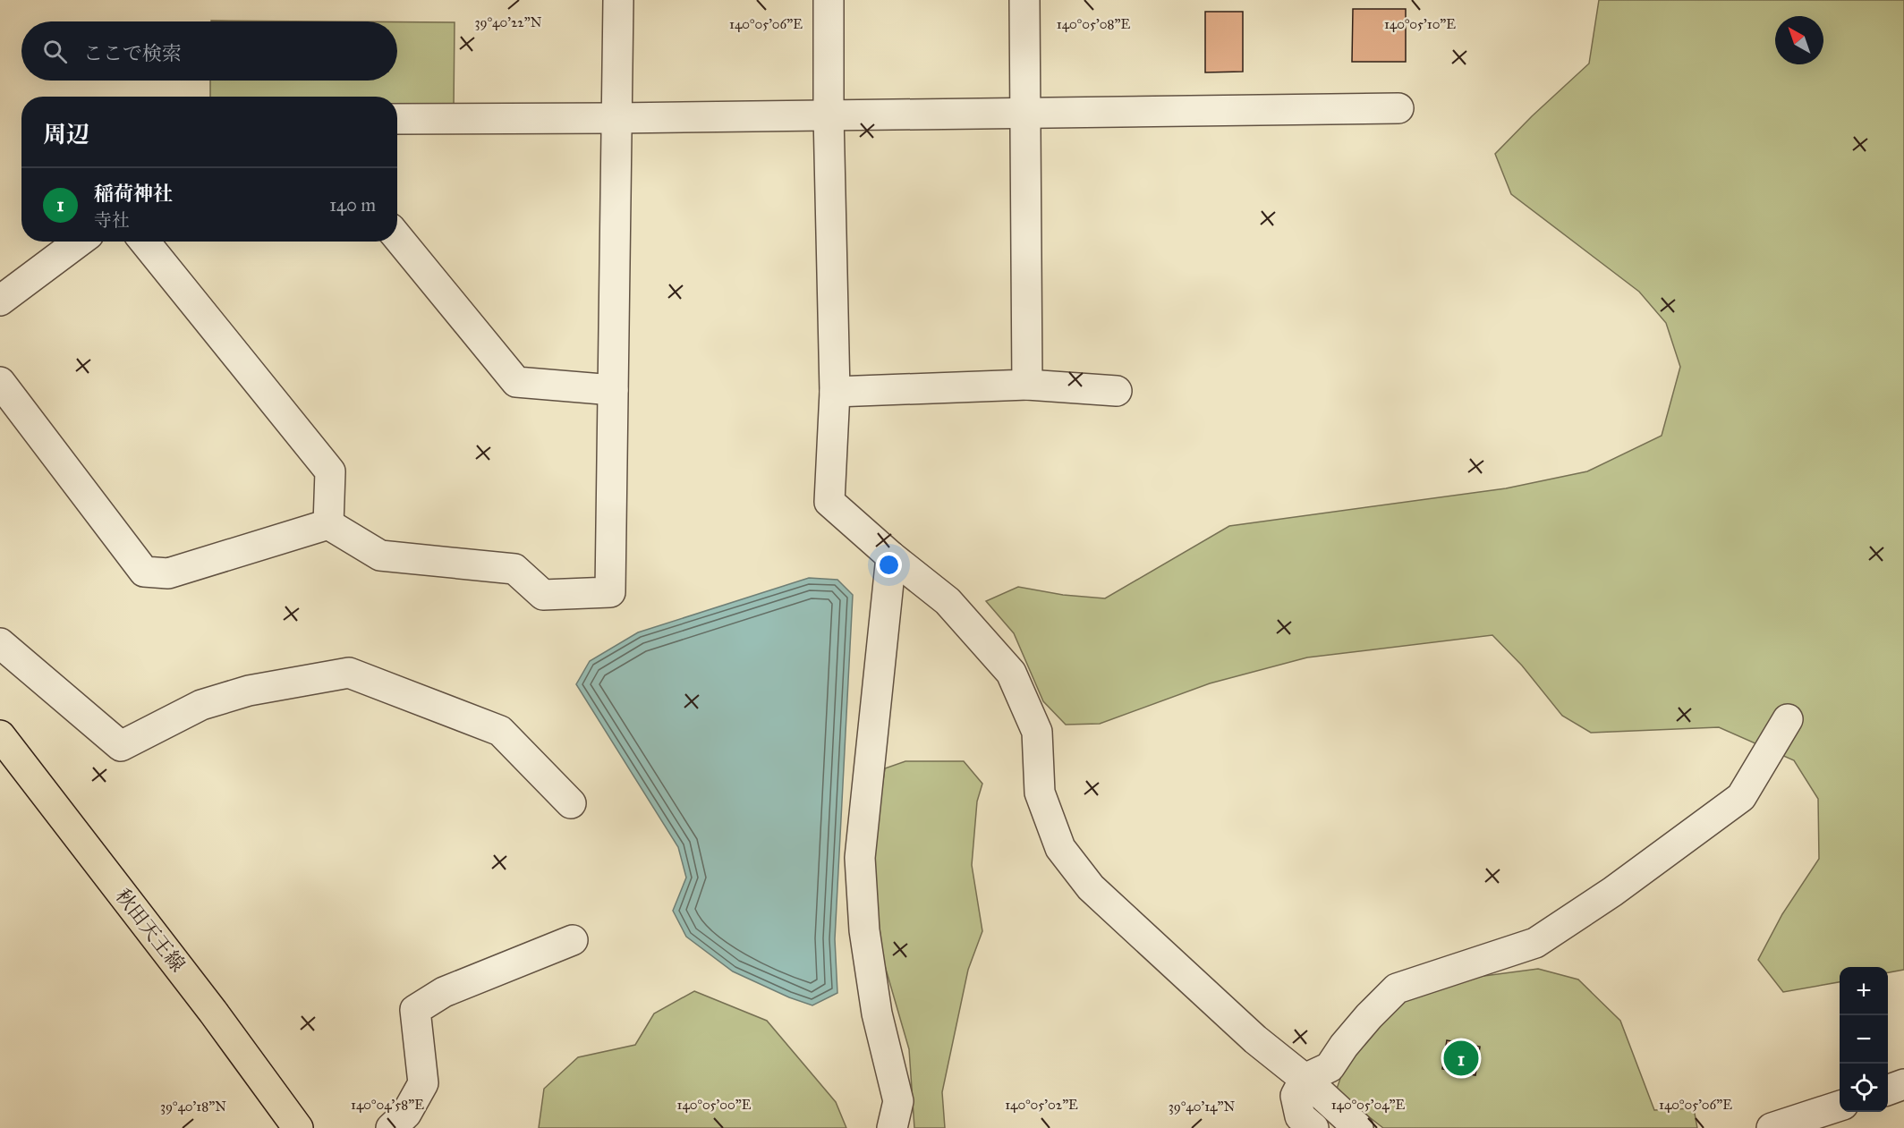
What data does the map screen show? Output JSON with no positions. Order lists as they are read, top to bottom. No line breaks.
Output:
{"streets":{"main road":["秋田天王線"]},"north":"top left","page":{"search":"ここで検索","heading":"周辺","list":[{"mark":"1","name":"稲荷神社","note":"寺社","value":"140 m"}],"map_buttons":["+","−"],"pins":"1"},"coordinates":["39°40'22\"N","140°05'08\"E","140°05'06\"E","140°05'10\"E","140°04'58\"E","140°05'00\"E","140°05'02\"E","140°05'04\"E","39°40'18\"N","39°40'14\"N"]}
